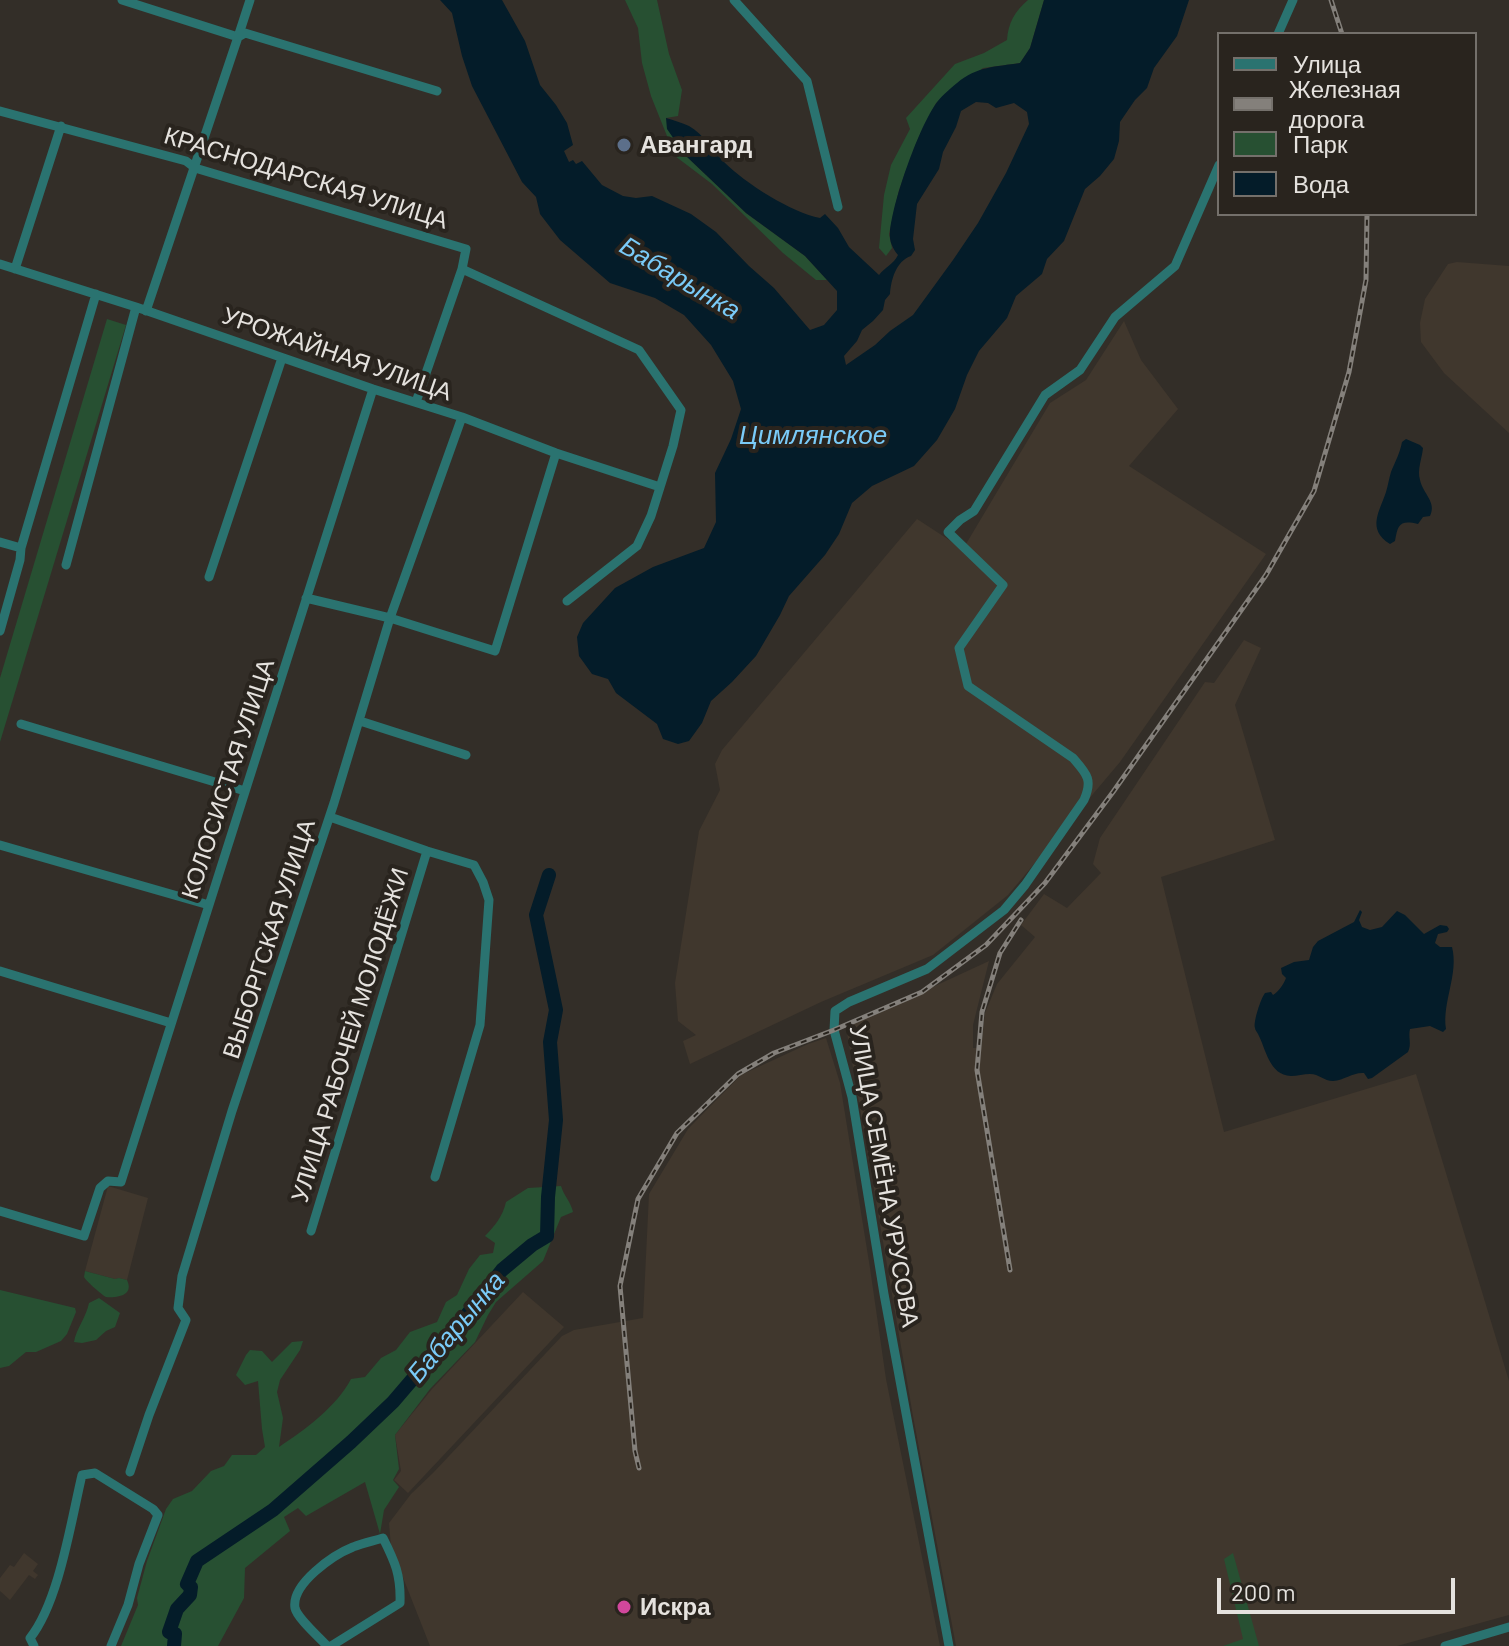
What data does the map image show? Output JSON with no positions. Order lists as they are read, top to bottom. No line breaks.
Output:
{"streets":{"street":["КРАСНОДАРСКАЯ УЛИЦА","УРОЖАЙНАЯ УЛИЦА","КОЛОСИСТАЯ УЛИЦА","ВЫБОРГСКАЯ УЛИЦА","УЛИЦА РАБОЧЕЙ МОЛОДЁЖИ","УЛИЦА СЕМЁНА УРУСОВА"]},"crossings":[["УРОЖАЙНАЯ УЛИЦА","КОЛОСИСТАЯ УЛИЦА"],["УРОЖАЙНАЯ УЛИЦА","ВЫБОРГСКАЯ УЛИЦА"]],"water":["Бабарынка","Цимлянское"],"places":["Авангард","Искра"],"legend":["Улица","Железная дорога","Парк","Вода"],"scale_bar":"200 m"}
